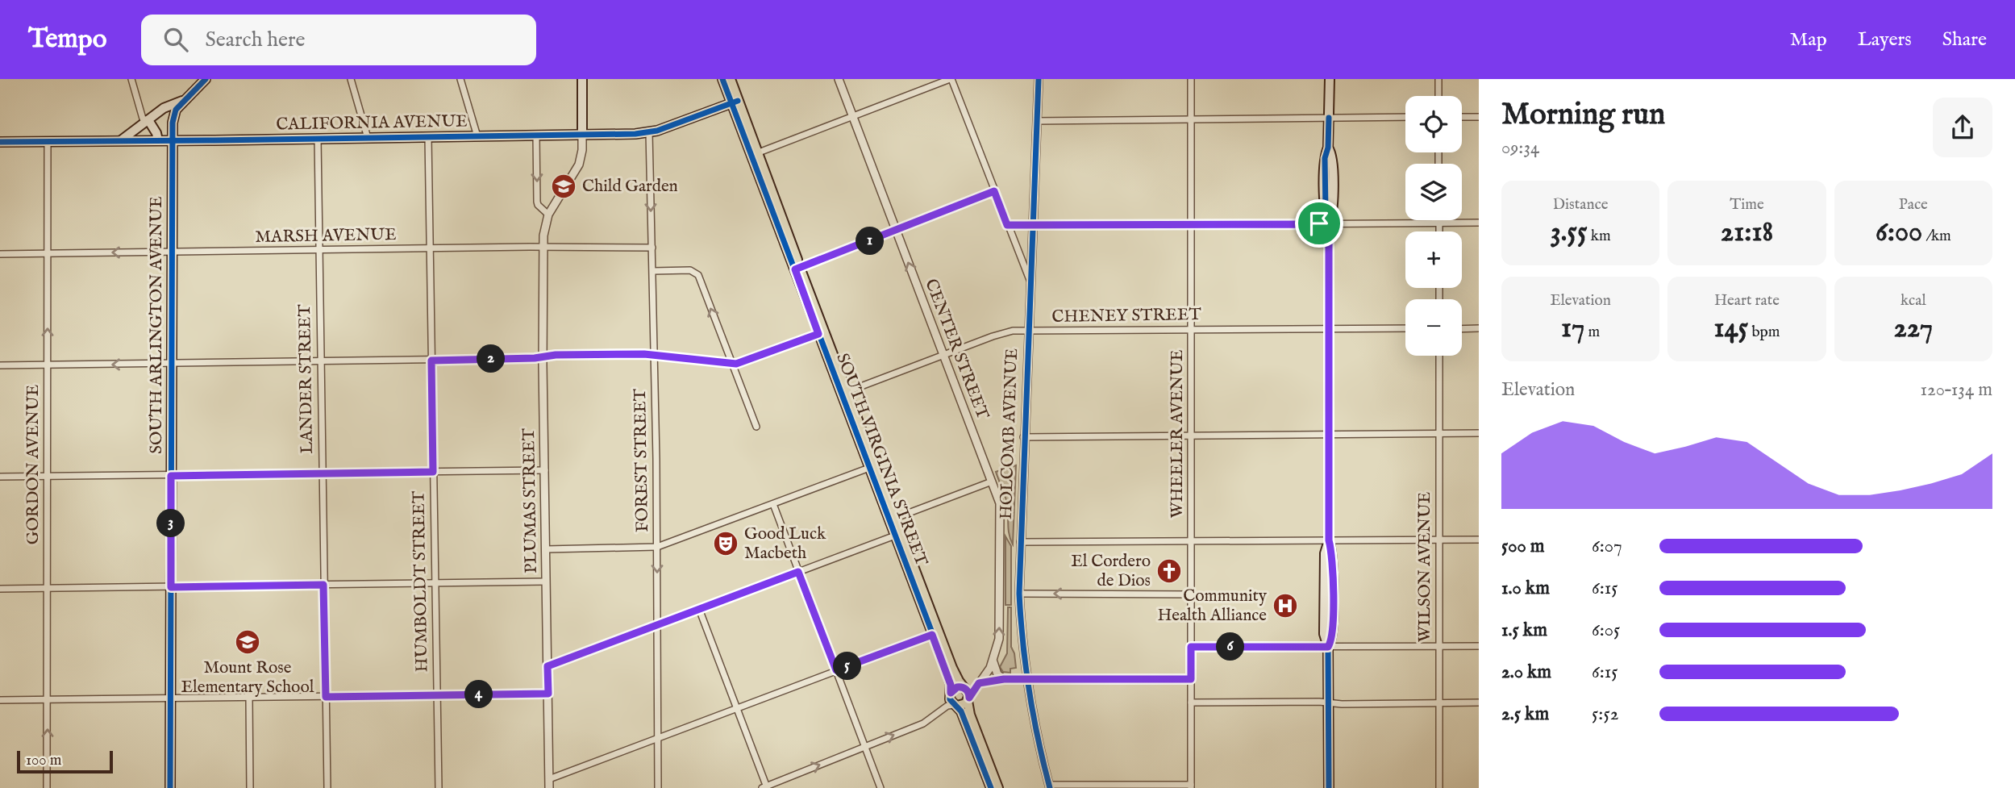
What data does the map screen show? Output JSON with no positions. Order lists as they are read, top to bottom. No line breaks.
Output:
{"streets":{"main road":["CALIFORNIA AVENUE","SOUTH ARLINGTON AVENUE","SOUTH VIRGINIA STREET"],"street":["MARSH AVENUE","CHENEY STREET","CENTER STREET","LANDER STREET","HOLCOMB AVENUE","WHEELER AVENUE","FOREST STREET","GORDON AVENUE","PLUMAS STREET","WILSON AVENUE","HUMBOLDT STREET"]},"crossings":[["CALIFORNIA AVENUE","SOUTH ARLINGTON AVENUE"],["CALIFORNIA AVENUE","LANDER STREET"],["CALIFORNIA AVENUE","SOUTH VIRGINIA STREET"],["CALIFORNIA AVENUE","FOREST STREET"],["CALIFORNIA AVENUE","GORDON AVENUE"],["CALIFORNIA AVENUE","PLUMAS STREET"],["CALIFORNIA AVENUE","HUMBOLDT STREET"],["MARSH AVENUE","SOUTH ARLINGTON AVENUE"],["MARSH AVENUE","LANDER STREET"],["MARSH AVENUE","FOREST STREET"],["MARSH AVENUE","GORDON AVENUE"],["MARSH AVENUE","PLUMAS STREET"],["MARSH AVENUE","HUMBOLDT STREET"],["CHENEY STREET","CENTER STREET"],["CHENEY STREET","HOLCOMB AVENUE"],["CHENEY STREET","WHEELER AVENUE"],["CHENEY STREET","SOUTH VIRGINIA STREET"],["CENTER STREET","SOUTH VIRGINIA STREET"]],"one_way":["CENTER STREET"],"places":{"school or university":["Child Garden","Mount Rose Elementary School"],"theatre":["Good Luck Macbeth"],"church":["El Cordero de Dios"],"hospital":["Community Health Alliance"]},"scale_bar":"100 m","page":{"header":"Tempo","search":"Search here","nav":["Map","Layers","Share"],"heading":["Morning run","09:34"],"map_buttons":["+","−"],"stats":[["Distance","3.55 km"],["Time","21:18"],["Pace","6:00 /km"],["Elevation","17 m"],["Heart rate","145 bpm"],["kcal","227"]],"pins":["1","2","3","6","5","4"],"chart":["Elevation","120–134 m"],"list":[{"name":"500 m","note":"6:07"},{"name":"1.0 km","note":"6:15"},{"name":"1.5 km","note":"6:05"},{"name":"2.0 km","note":"6:15"},{"name":"2.5 km","note":"5:52"}],"scale":"100 m"}}
